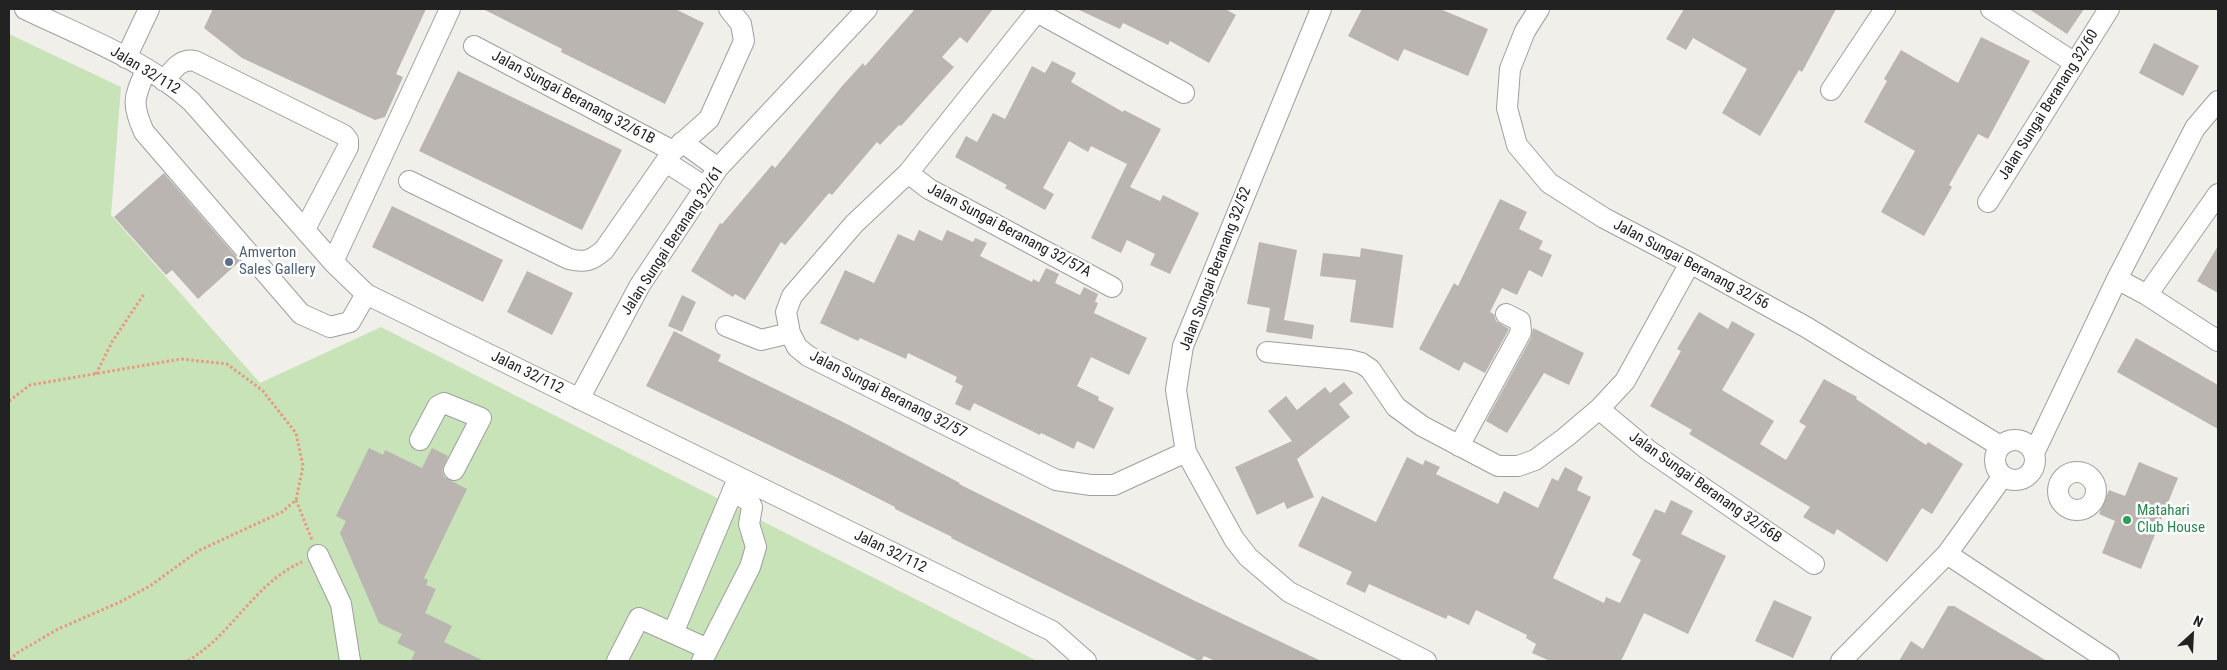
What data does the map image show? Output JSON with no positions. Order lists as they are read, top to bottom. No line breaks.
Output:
{"streets":{"street":["Jalan 32/112","Jalan Sungai Beranang 32/61B","Jalan Sungai Beranang 32/60","Jalan Sungai Beranang 32/57A","Jalan Sungai Beranang 32/61","Jalan Sungai Beranang 32/56","Jalan Sungai Beranang 32/52","Jalan Sungai Beranang 32/57","Jalan Sungai Beranang 32/56B"]},"crossings":[["Jalan 32/112","Jalan Sungai Beranang 32/61"],["Jalan Sungai Beranang 32/57A","Jalan Sungai Beranang 32/57"],["Jalan Sungai Beranang 32/52","Jalan Sungai Beranang 32/57"]],"places":["Amverton Sales Gallery","Matahari Club House"],"north":"top right"}
